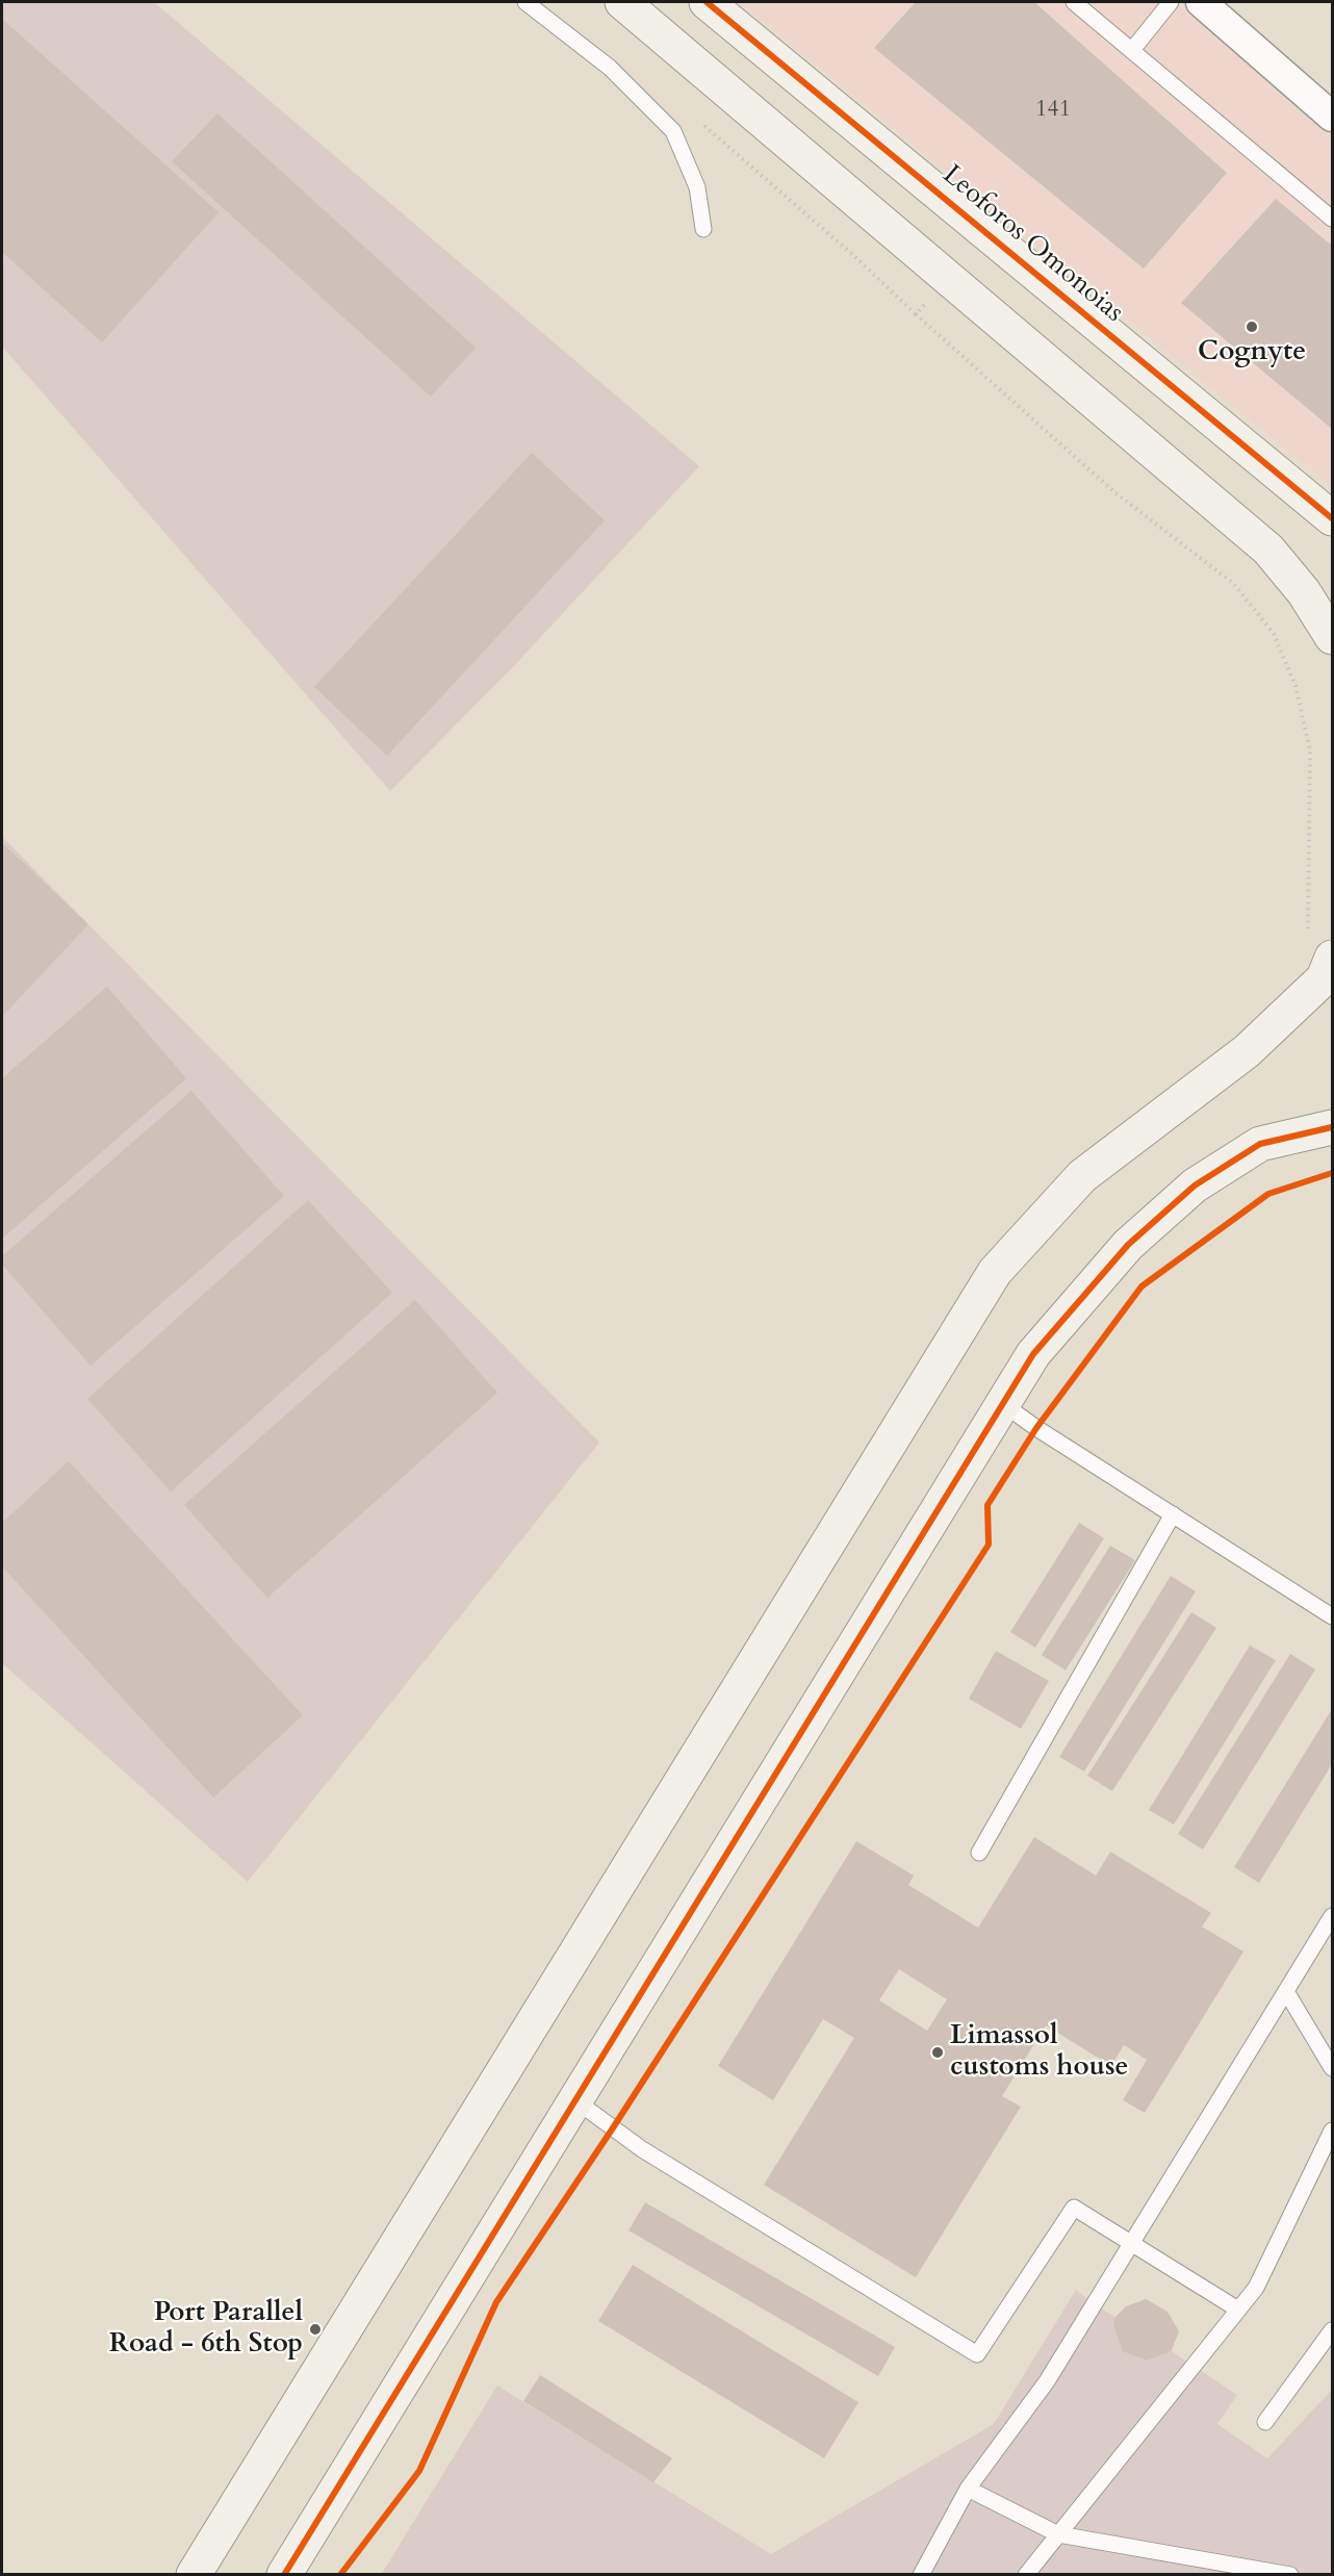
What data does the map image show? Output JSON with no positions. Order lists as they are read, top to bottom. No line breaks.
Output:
{"streets":{"main road":["Leoforos Omonoias"]},"places":["Cognyte","Limassol customs house","Port Parallel Road - 6th Stop"],"house_numbers":["141"]}
